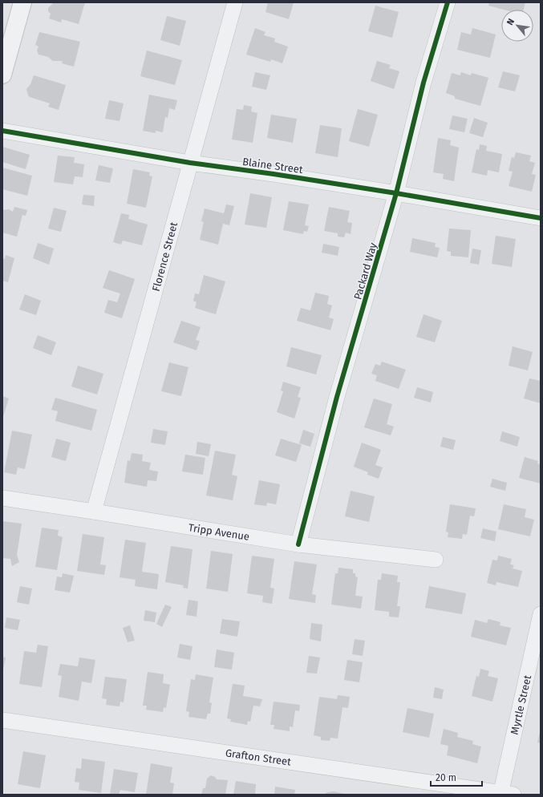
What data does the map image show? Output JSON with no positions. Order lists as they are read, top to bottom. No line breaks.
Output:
{"streets":{"street":["Blaine Street","Florence Street","Packard Way","Tripp Avenue","Myrtle Street","Grafton Street"]},"crossings":[["Blaine Street","Florence Street"],["Blaine Street","Packard Way"],["Florence Street","Tripp Avenue"],["Packard Way","Tripp Avenue"],["Myrtle Street","Grafton Street"]],"scale_bar":"20 m","north":"top left"}
